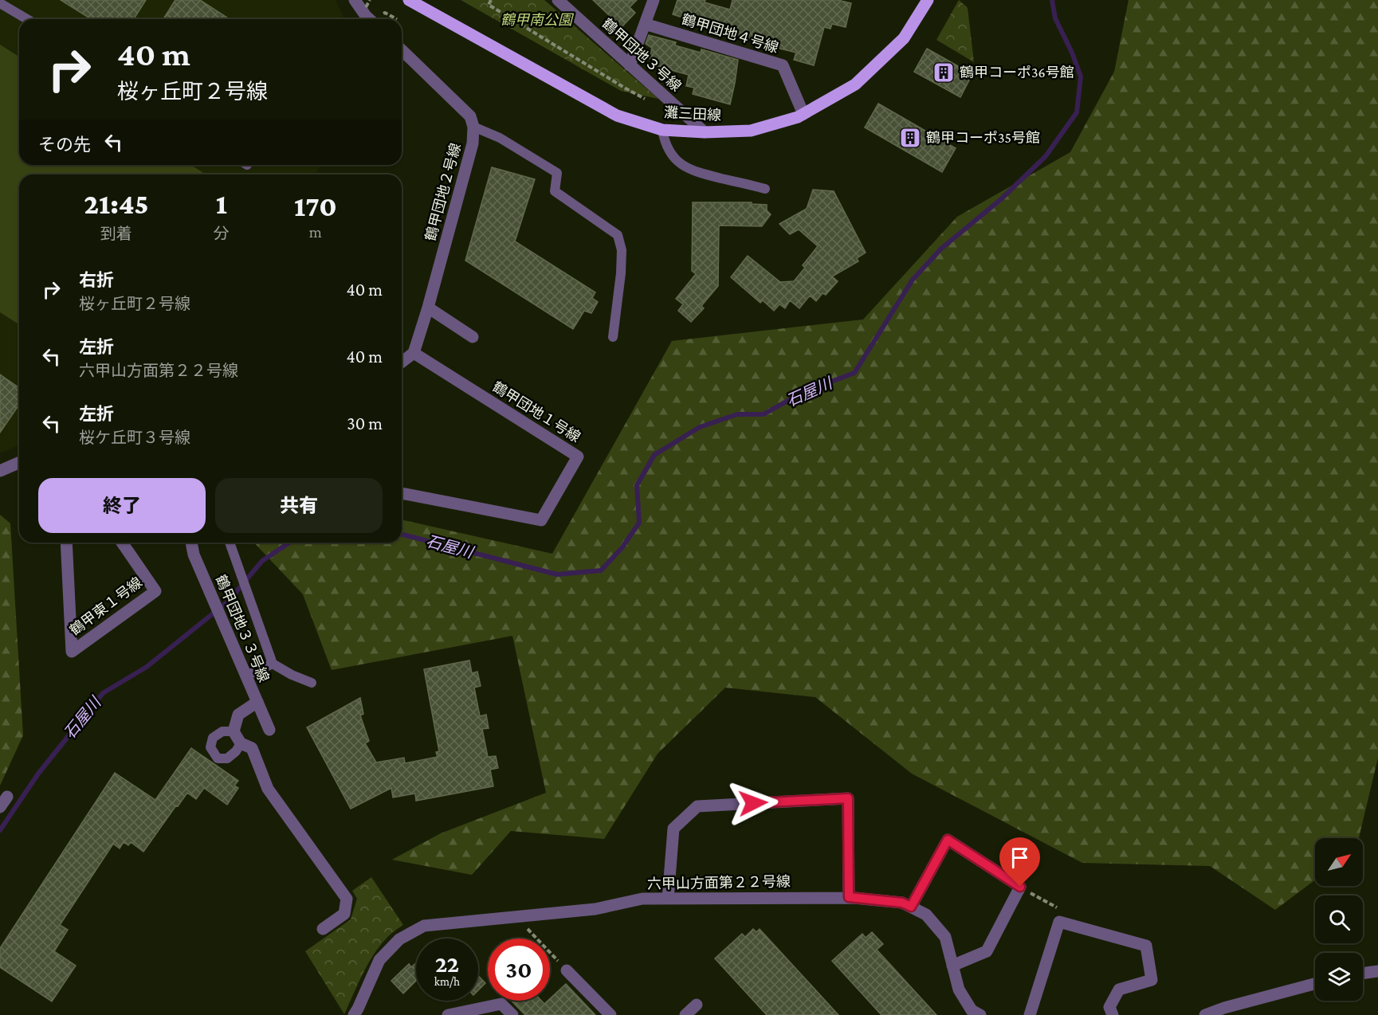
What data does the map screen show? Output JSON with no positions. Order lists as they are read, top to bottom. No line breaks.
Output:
{"streets":{"main road":["灘三田線"],"street":["鶴甲団地４号線","鶴甲団地３号線","鶴甲団地２号線","鶴甲団地１号線","鶴甲東１号線","鶴甲団地３３号線","六甲山方面第２２号線"]},"crossings":[["鶴甲団地４号線","灘三田線"],["鶴甲団地３号線","灘三田線"],["鶴甲団地２号線","鶴甲団地１号線"]],"water":["石屋川"],"parks":["鶴甲南公園"],"places":{"building":["鶴甲コーポ36号館","鶴甲コーポ35号館"]},"north":"top right","page":{"turn":["40 m","桜ヶ丘町２号線"],"then":"その先","eta":["21:45","到着","1","分","170","m"],"list":[{"name":"右折","note":"桜ヶ丘町２号線","value":"40 m"},{"name":"左折","note":"六甲山方面第２２号線","value":"40 m"},{"name":"左折","note":"桜ケ丘町３号線","value":"30 m"}],"buttons":["終了","共有"],"speed":"22 km/h","limit":"30"}}
